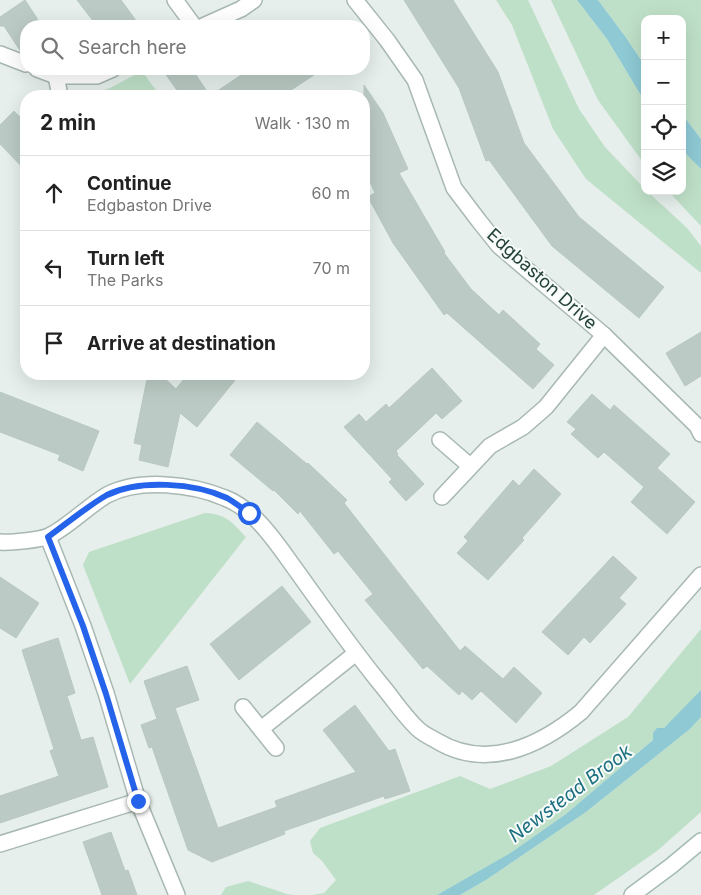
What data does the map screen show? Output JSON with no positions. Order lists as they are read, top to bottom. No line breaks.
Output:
{"streets":{"street":["Edgbaston Drive"]},"water":["Newstead Brook"],"page":{"map_buttons":["+","−"],"search":"Search here","heading":["2 min","Walk · 130 m"],"list":[["Continue","Edgbaston Drive","60 m"],["Turn left","The Parks","70 m"],"Arrive at destination"]}}
